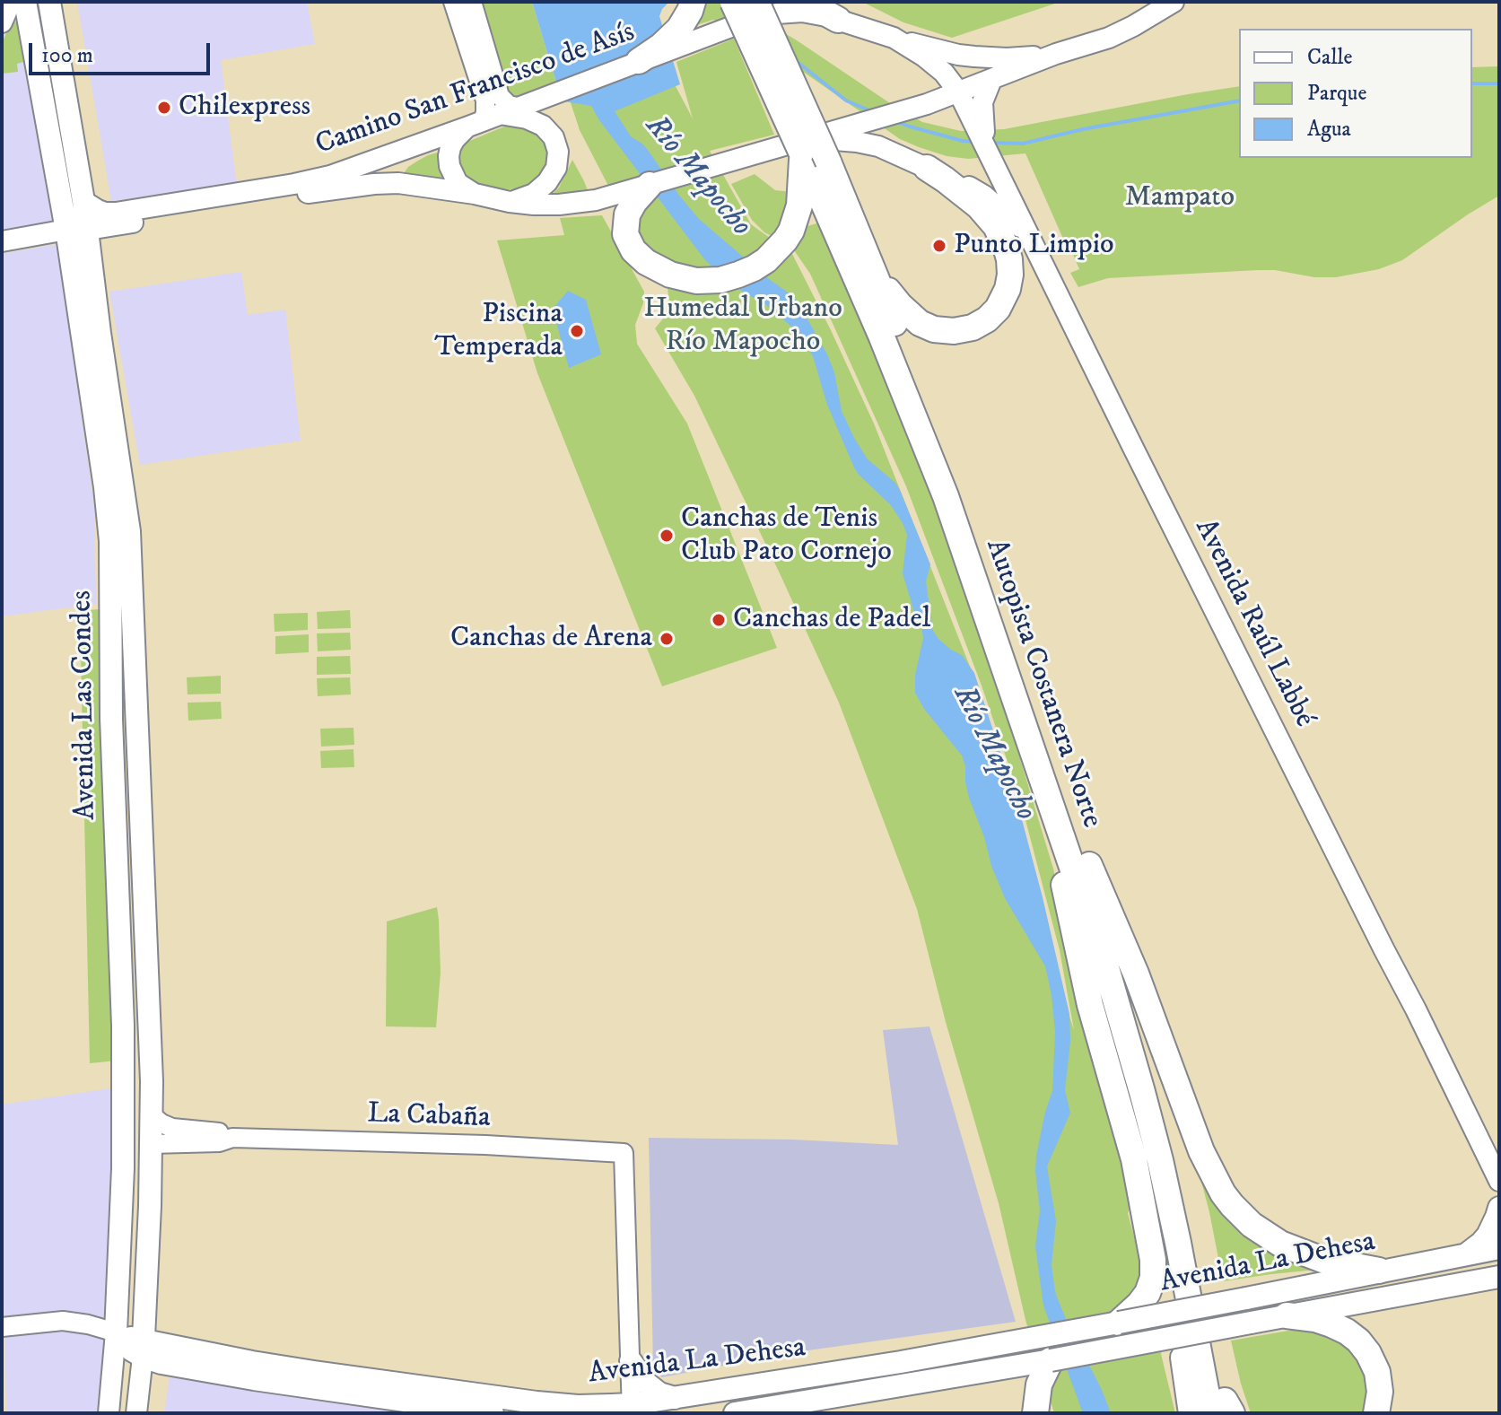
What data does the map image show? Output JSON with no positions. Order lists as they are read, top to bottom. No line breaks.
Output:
{"streets":{"highway":["Autopista Costanera Norte"],"main road":["Camino San Francisco de Asís","Avenida Raúl Labbé","Avenida Las Condes","Avenida La Dehesa"],"street":["La Cabaña"]},"crossings":[["Camino San Francisco de Asís","Avenida Raúl Labbé"],["Camino San Francisco de Asís","Autopista Costanera Norte"],["Camino San Francisco de Asís","Avenida Las Condes"],["Avenida Las Condes","La Cabaña"],["Avenida Las Condes","Avenida La Dehesa"]],"water":["Río Mapocho"],"parks":["Mampato","Humedal Urbano Río Mapocho"],"places":["Chilexpress","Punto Limpio","Piscina Temperada","Canchas de Tenis Club Pato Cornejo","Canchas de Padel","Canchas de Arena"],"legend":["Calle","Parque","Agua"],"scale_bar":"100 m"}
